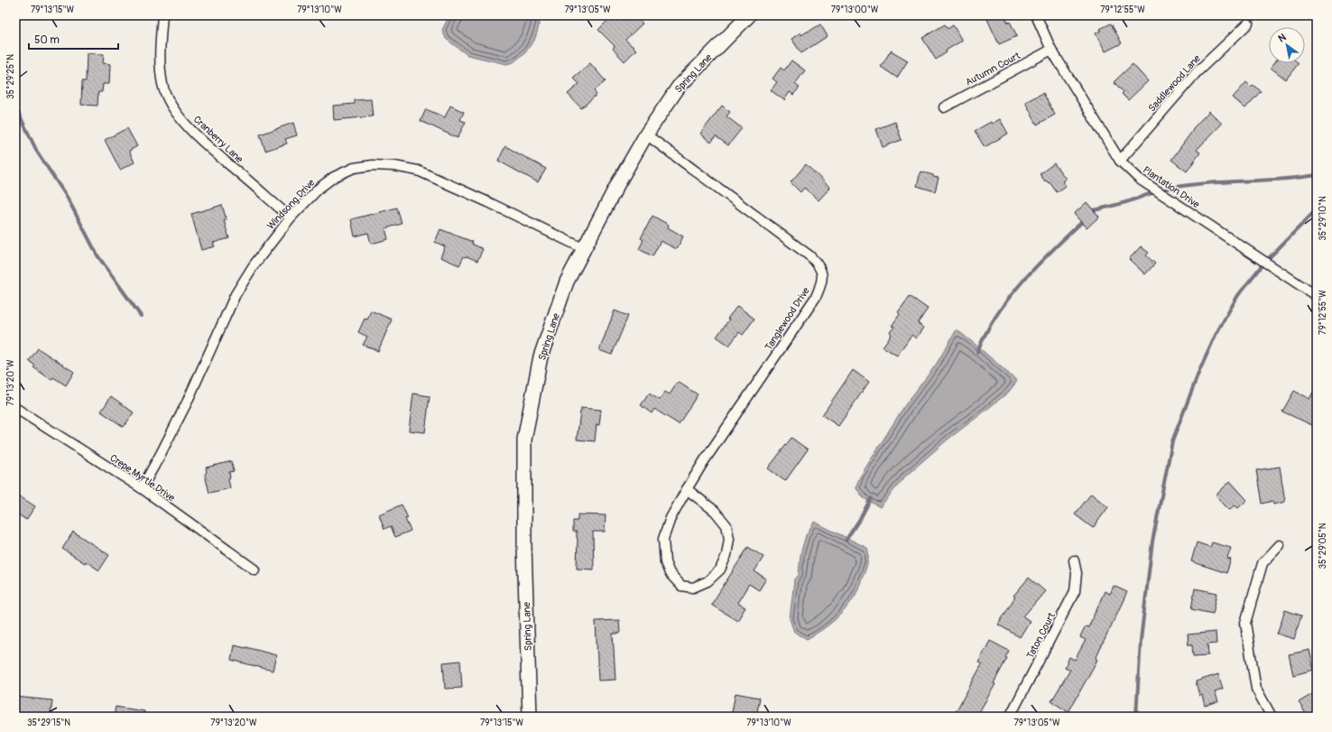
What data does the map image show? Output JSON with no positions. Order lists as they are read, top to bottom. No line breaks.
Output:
{"streets":{"street":["Autumn Court","Spring Lane","Saddlewood Lane","Cranberry Lane","Plantation Drive","Windsong Drive","Tanglewood Drive","Crepe Myrtle Drive","Taton Court"]},"crossings":[["Autumn Court","Plantation Drive"],["Spring Lane","Windsong Drive"],["Spring Lane","Tanglewood Drive"],["Saddlewood Lane","Plantation Drive"],["Cranberry Lane","Windsong Drive"],["Windsong Drive","Crepe Myrtle Drive"]],"scale_bar":"50 m","north":"top left","coordinates":["79°13'15\"W","79°13'10\"W","79°13'05\"W","79°13'00\"W","79°12'55\"W","35°29'25\"N","35°29'10\"N","79°13'20\"W","35°29'05\"N","35°29'15\"N"]}
